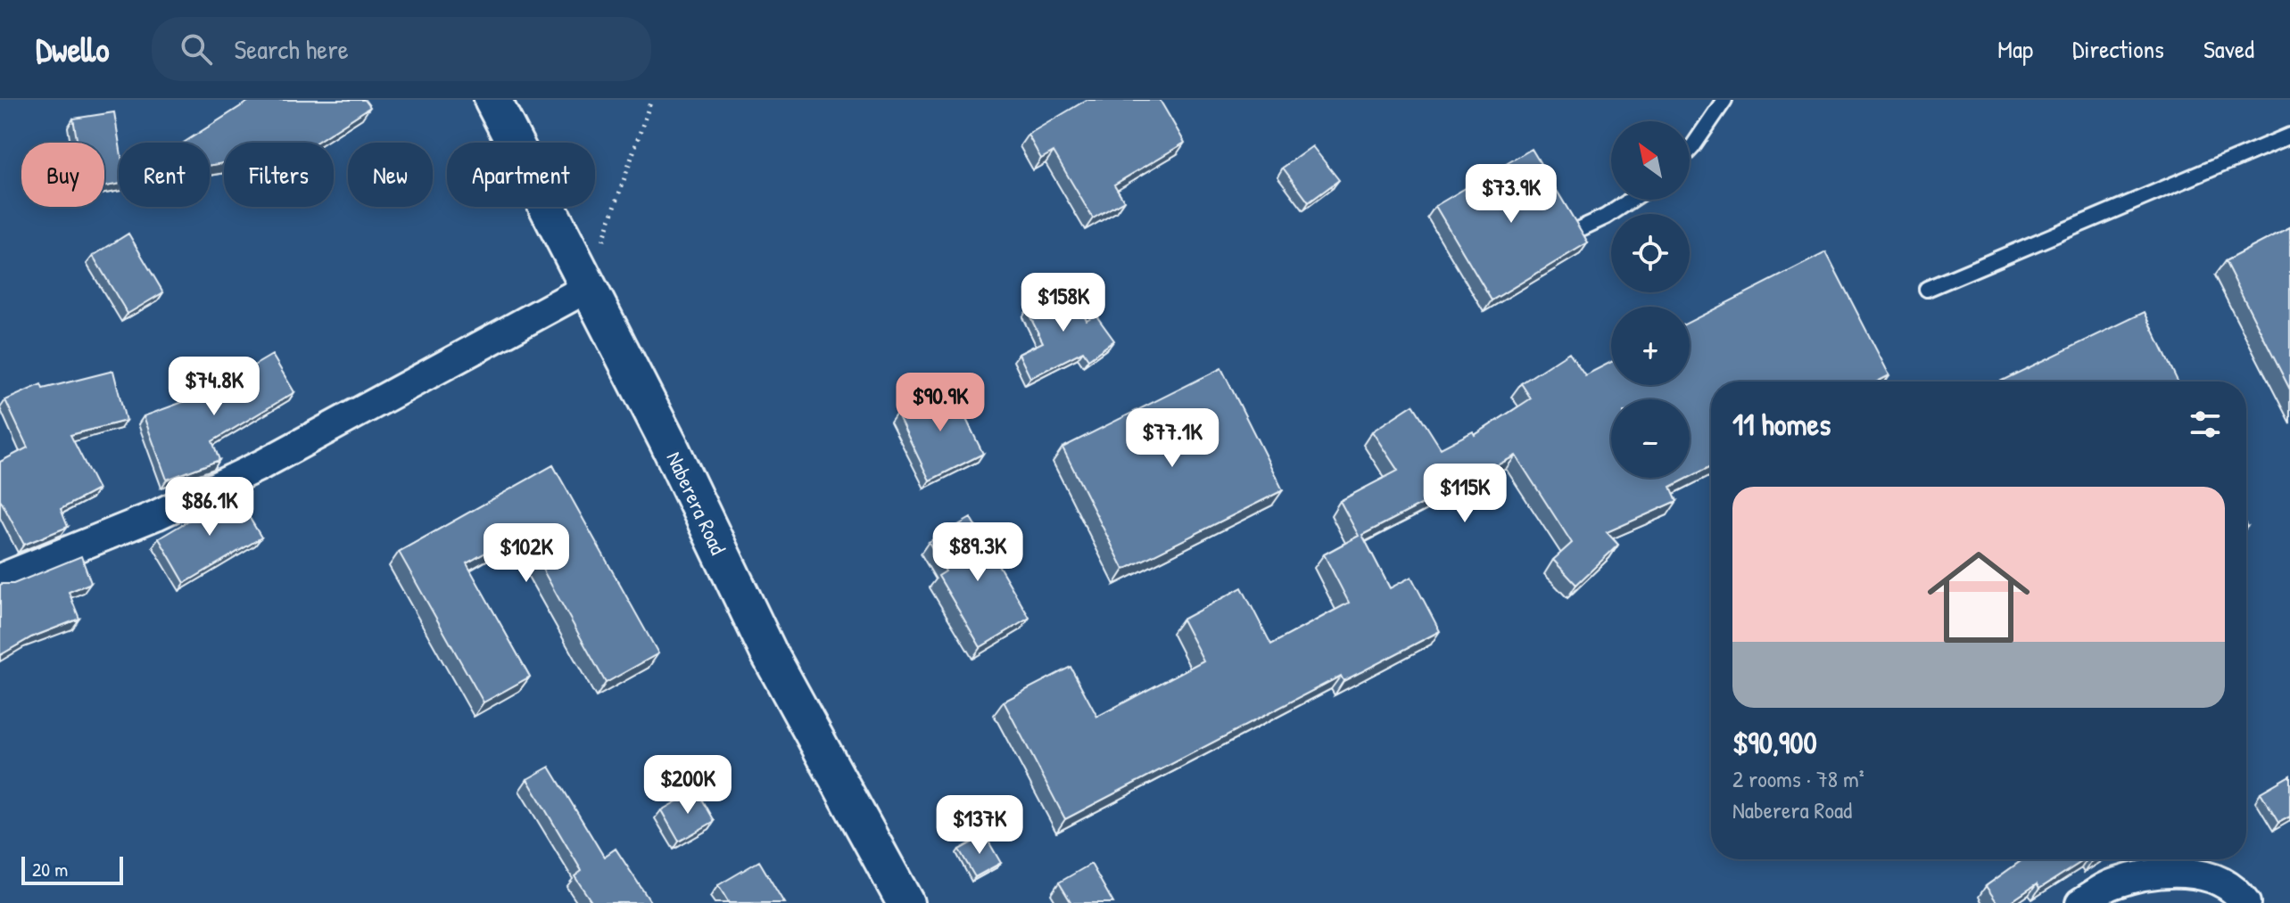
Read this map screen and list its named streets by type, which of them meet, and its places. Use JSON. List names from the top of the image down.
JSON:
{
  "streets": {
    "street": ["Naberera Road"]
  },
  "scale_bar": "20 m",
  "north": "top left",
  "page": {
    "header": "Dwello",
    "search": "Search here",
    "nav": ["Map", "Directions", "Saved"],
    "map_buttons": ["+", "−"],
    "chip": [
      "Buy",
      "Rent",
      "Filters",
      "New",
      "Apartment"
    ],
    "price": [
      "$73.9K",
      "$158K",
      "$74.8K",
      "$90.9K",
      "$77.1K",
      "$115K",
      "$86.1K",
      "$89.3K",
      "$102K",
      "$200K",
      "$137K"
    ],
    "heading": "11 homes",
    "list": [
      {
        "name": "$90,900",
        "note": "2 rooms · 78 m² · Naberera Road"
      }
    ],
    "scale": "20 m"
  }
}
